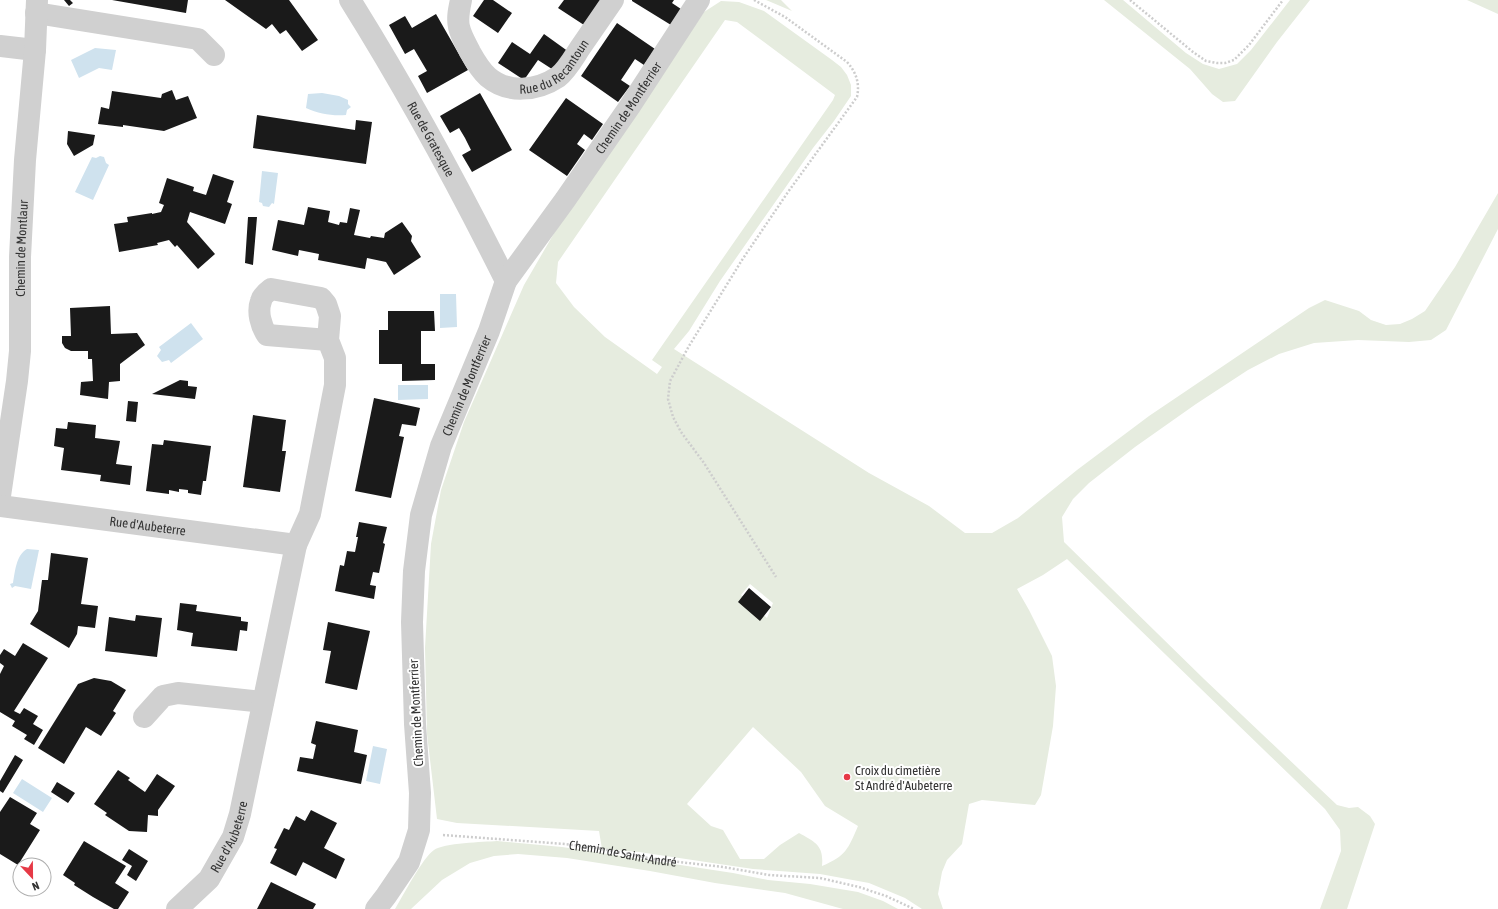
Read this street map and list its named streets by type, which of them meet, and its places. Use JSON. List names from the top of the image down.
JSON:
{
  "streets": {
    "street": [
      "Rue du Recantoun",
      "Chemin de Montferrier",
      "Rue de Gratesque",
      "Chemin de Montlaur",
      "Rue d'Aubeterre"
    ],
    "path": ["Chemin de Saint-André"]
  },
  "crossings": [
    ["Chemin de Montferrier", "Rue de Gratesque"],
    ["Chemin de Montferrier", "Chemin de Saint-André"]
  ],
  "places": ["Croix du cimetière St André d'Aubeterre"],
  "north": "bottom"
}
